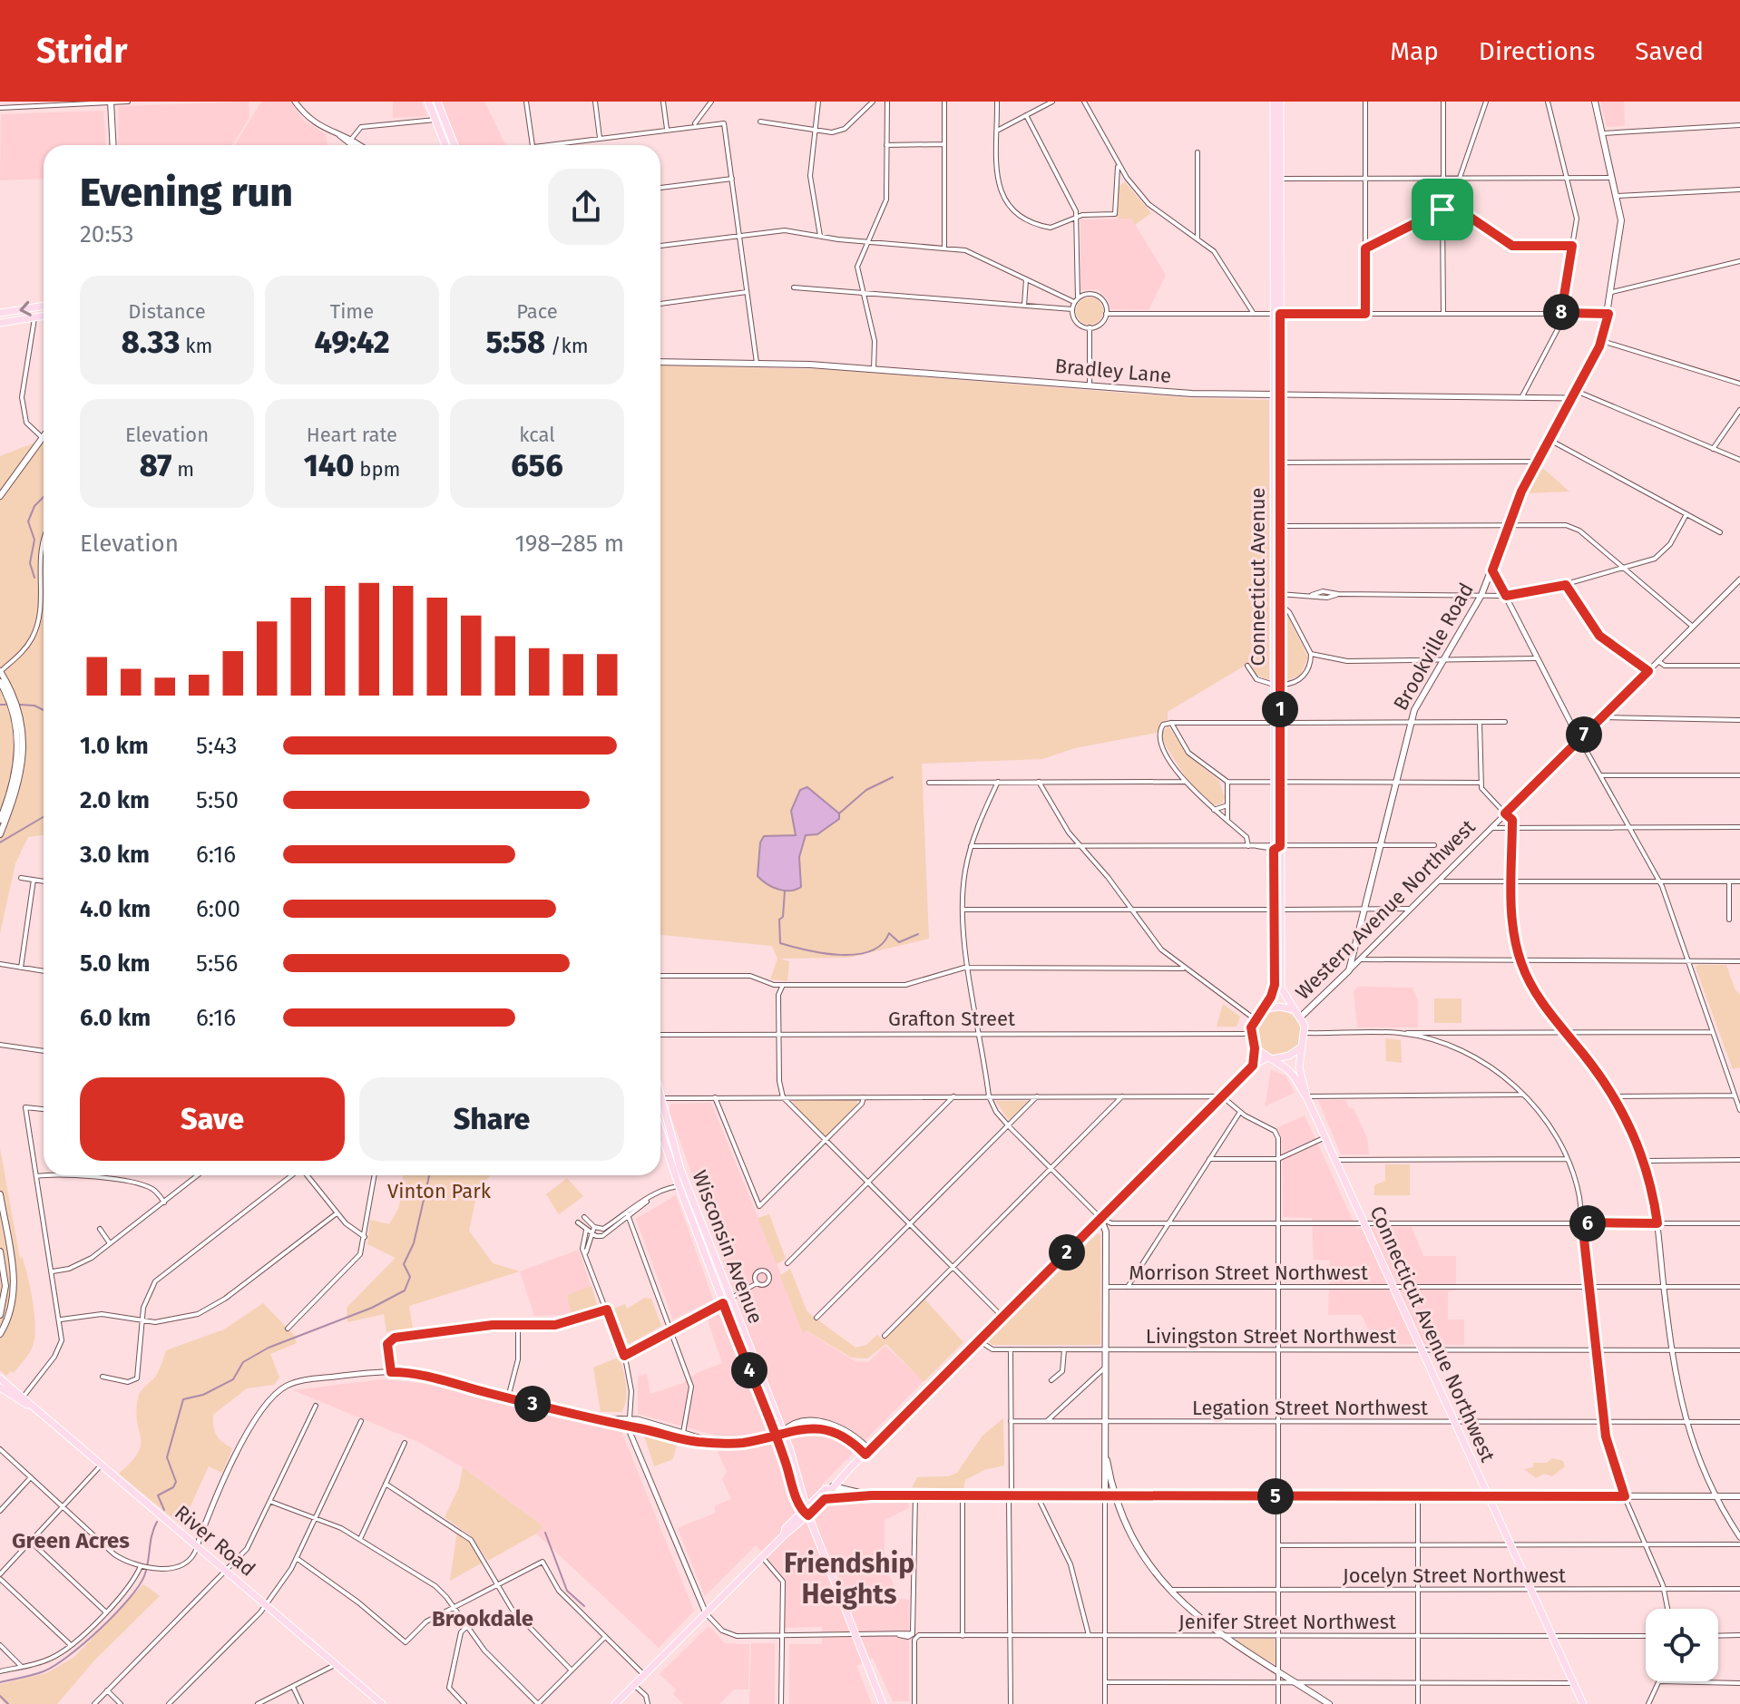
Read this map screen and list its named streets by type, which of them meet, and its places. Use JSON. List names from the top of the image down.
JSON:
{
  "streets": {
    "main road": [
      "Bradley Lane",
      "Connecticut Avenue",
      "Brookville Road",
      "Western Avenue Northwest",
      "Wisconsin Avenue",
      "Connecticut Avenue Northwest",
      "River Road"
    ],
    "street": [
      "Grafton Street",
      "Morrison Street Northwest",
      "Livingston Street Northwest",
      "Legation Street Northwest",
      "Jocelyn Street Northwest",
      "Jenifer Street Northwest"
    ]
  },
  "crossings": [
    ["Bradley Lane", "Connecticut Avenue"],
    ["Bradley Lane", "Brookville Road"],
    ["Connecticut Avenue", "Western Avenue Northwest"],
    ["Connecticut Avenue", "Grafton Street"],
    ["Connecticut Avenue", "Connecticut Avenue Northwest"],
    ["Brookville Road", "Western Avenue Northwest"],
    ["Western Avenue Northwest", "Grafton Street"],
    ["Western Avenue Northwest", "Connecticut Avenue Northwest"],
    ["Grafton Street", "Connecticut Avenue Northwest"],
    ["Morrison Street Northwest", "Connecticut Avenue Northwest"],
    ["Connecticut Avenue Northwest", "Livingston Street Northwest"],
    ["Connecticut Avenue Northwest", "Legation Street Northwest"],
    ["Connecticut Avenue Northwest", "Jocelyn Street Northwest"],
    ["Connecticut Avenue Northwest", "Jenifer Street Northwest"]
  ],
  "districts": ["Green Acres", "Friendship Heights", "Brookdale"],
  "parks": ["Vinton Park"],
  "page": {
    "header": "Stridr",
    "nav": ["Map", "Directions", "Saved"],
    "heading": ["Evening run", "20:53"],
    "stats": [
      ["Distance", "8.33 km"],
      ["Time", "49:42"],
      ["Pace", "5:58 /km"],
      ["Elevation", "87 m"],
      ["Heart rate", "140 bpm"],
      ["kcal", "656"]
    ],
    "pins": [
      "8",
      "1",
      "7",
      "6",
      "2",
      "4",
      "3",
      "5"
    ],
    "chart": ["Elevation", "198–285 m"],
    "list": [
      {
        "name": "1.0 km",
        "note": "5:43"
      },
      {
        "name": "2.0 km",
        "note": "5:50"
      },
      {
        "name": "3.0 km",
        "note": "6:16"
      },
      {
        "name": "4.0 km",
        "note": "6:00"
      },
      {
        "name": "5.0 km",
        "note": "5:56"
      },
      {
        "name": "6.0 km",
        "note": "6:16"
      }
    ],
    "buttons": ["Save", "Share"]
  }
}
